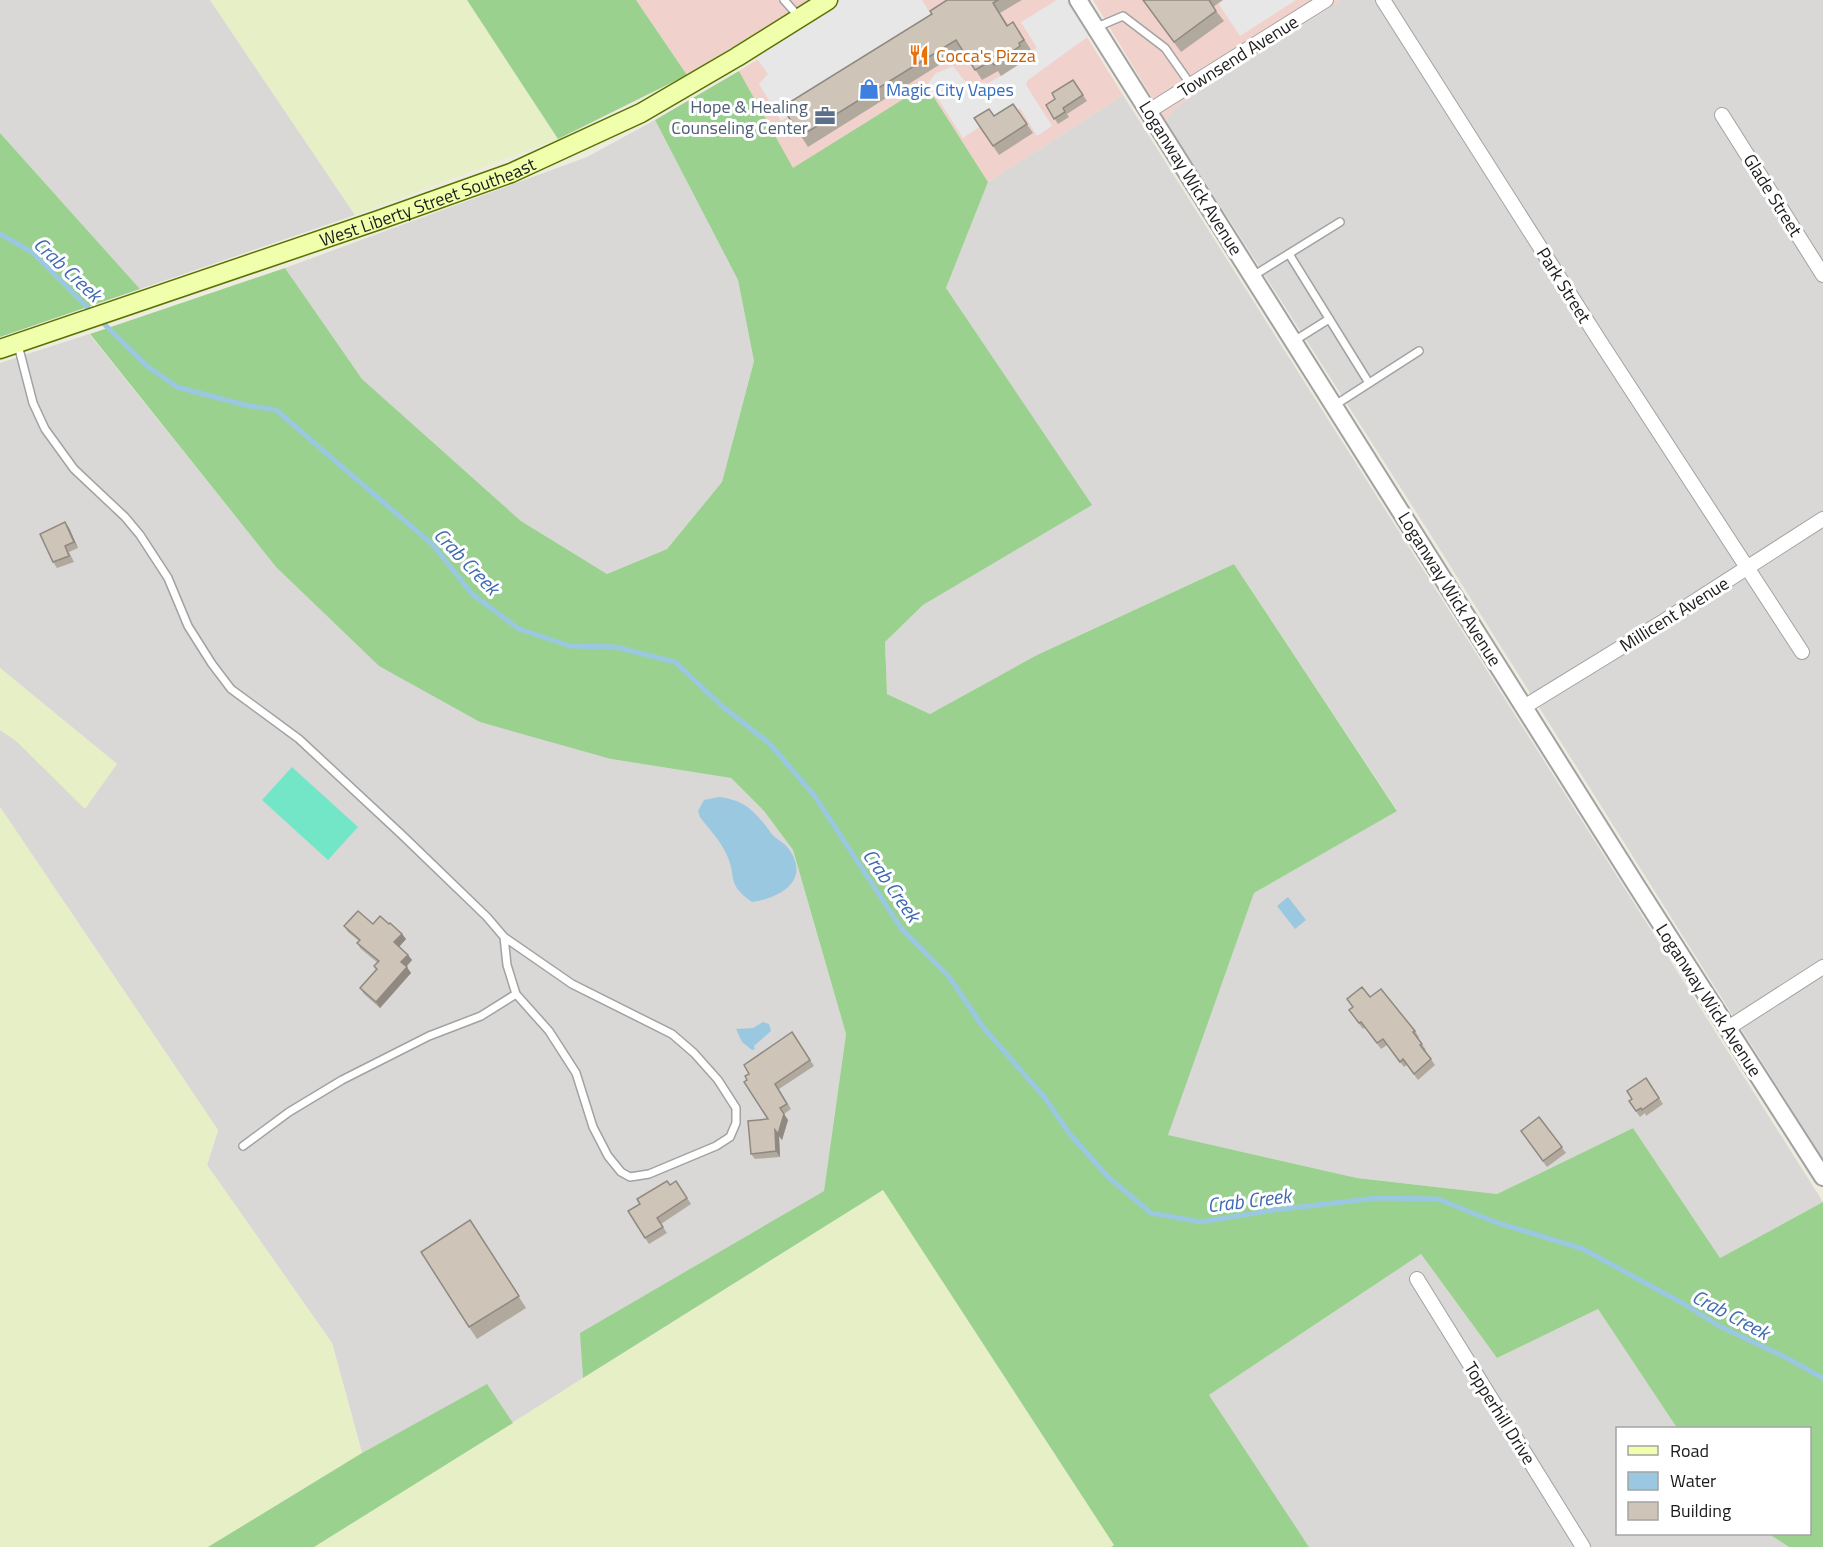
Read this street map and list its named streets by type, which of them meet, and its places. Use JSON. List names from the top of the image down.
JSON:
{
  "streets": {
    "main road": ["West Liberty Street Southeast"],
    "street": [
      "Townsend Avenue",
      "Loganway Wick Avenue",
      "Glade Street",
      "Park Street",
      "Millicent Avenue",
      "Topperhill Drive"
    ]
  },
  "crossings": [
    ["Townsend Avenue", "Loganway Wick Avenue"],
    ["Loganway Wick Avenue", "Millicent Avenue"],
    ["Park Street", "Millicent Avenue"]
  ],
  "water": ["Crab Creek"],
  "places": {
    "restaurant": ["Cocca's Pizza"],
    "shop": ["Magic City Vapes"],
    "office": ["Hope & Healing Counseling Center"]
  },
  "legend": ["Road", "Water", "Building"]
}
